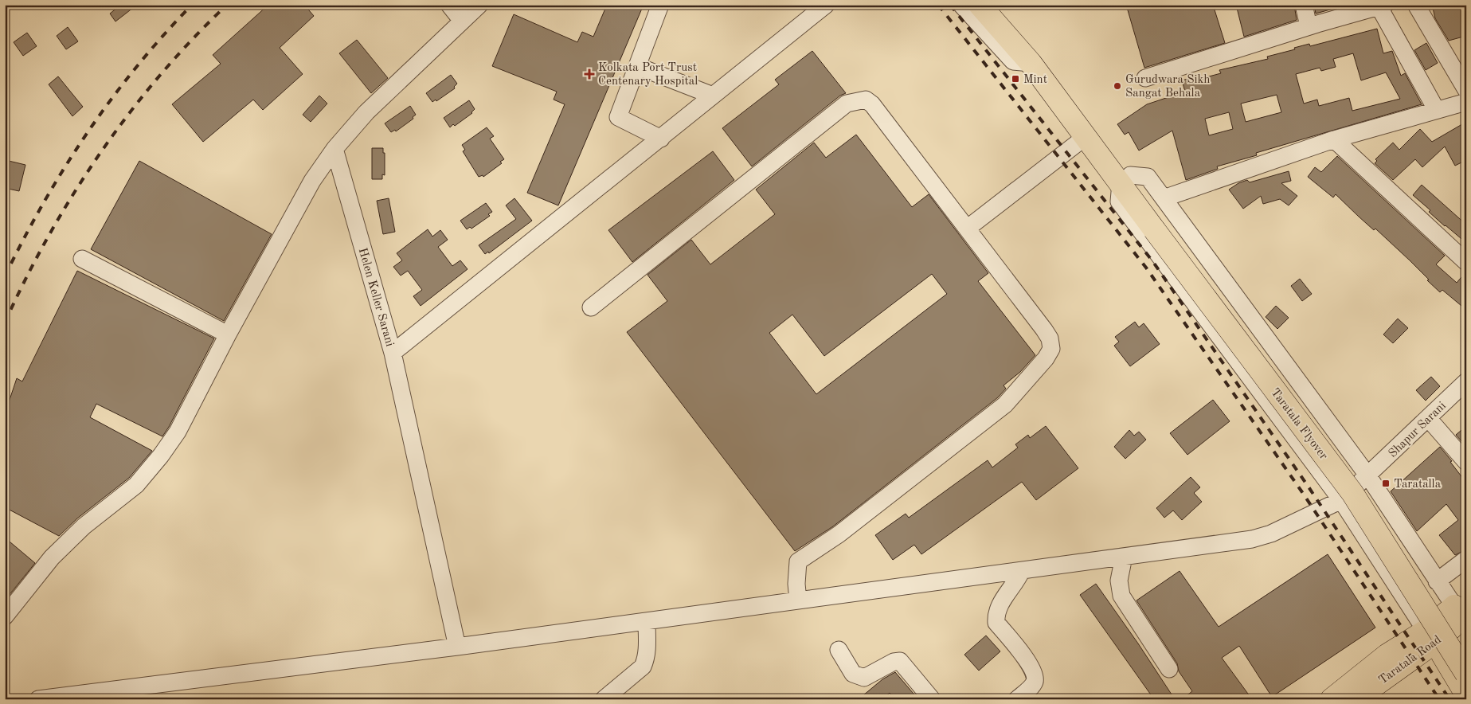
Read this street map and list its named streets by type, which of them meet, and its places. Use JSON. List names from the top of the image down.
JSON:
{
  "streets": {
    "main road": ["Taratala Flyover", "Taratala Road"],
    "street": ["Helen Keller Sarani", "Shapur Sarani"]
  },
  "crossings": [
    ["Helen Keller Sarani", "Shapur Sarani"]
  ],
  "places": {
    "health": ["Kolkata Port Trust Centenary Hospital"],
    "transit": ["Mint", "Taratalla"],
    "other": ["Gurudwara Sikh Sangat Behala"]
  }
}
